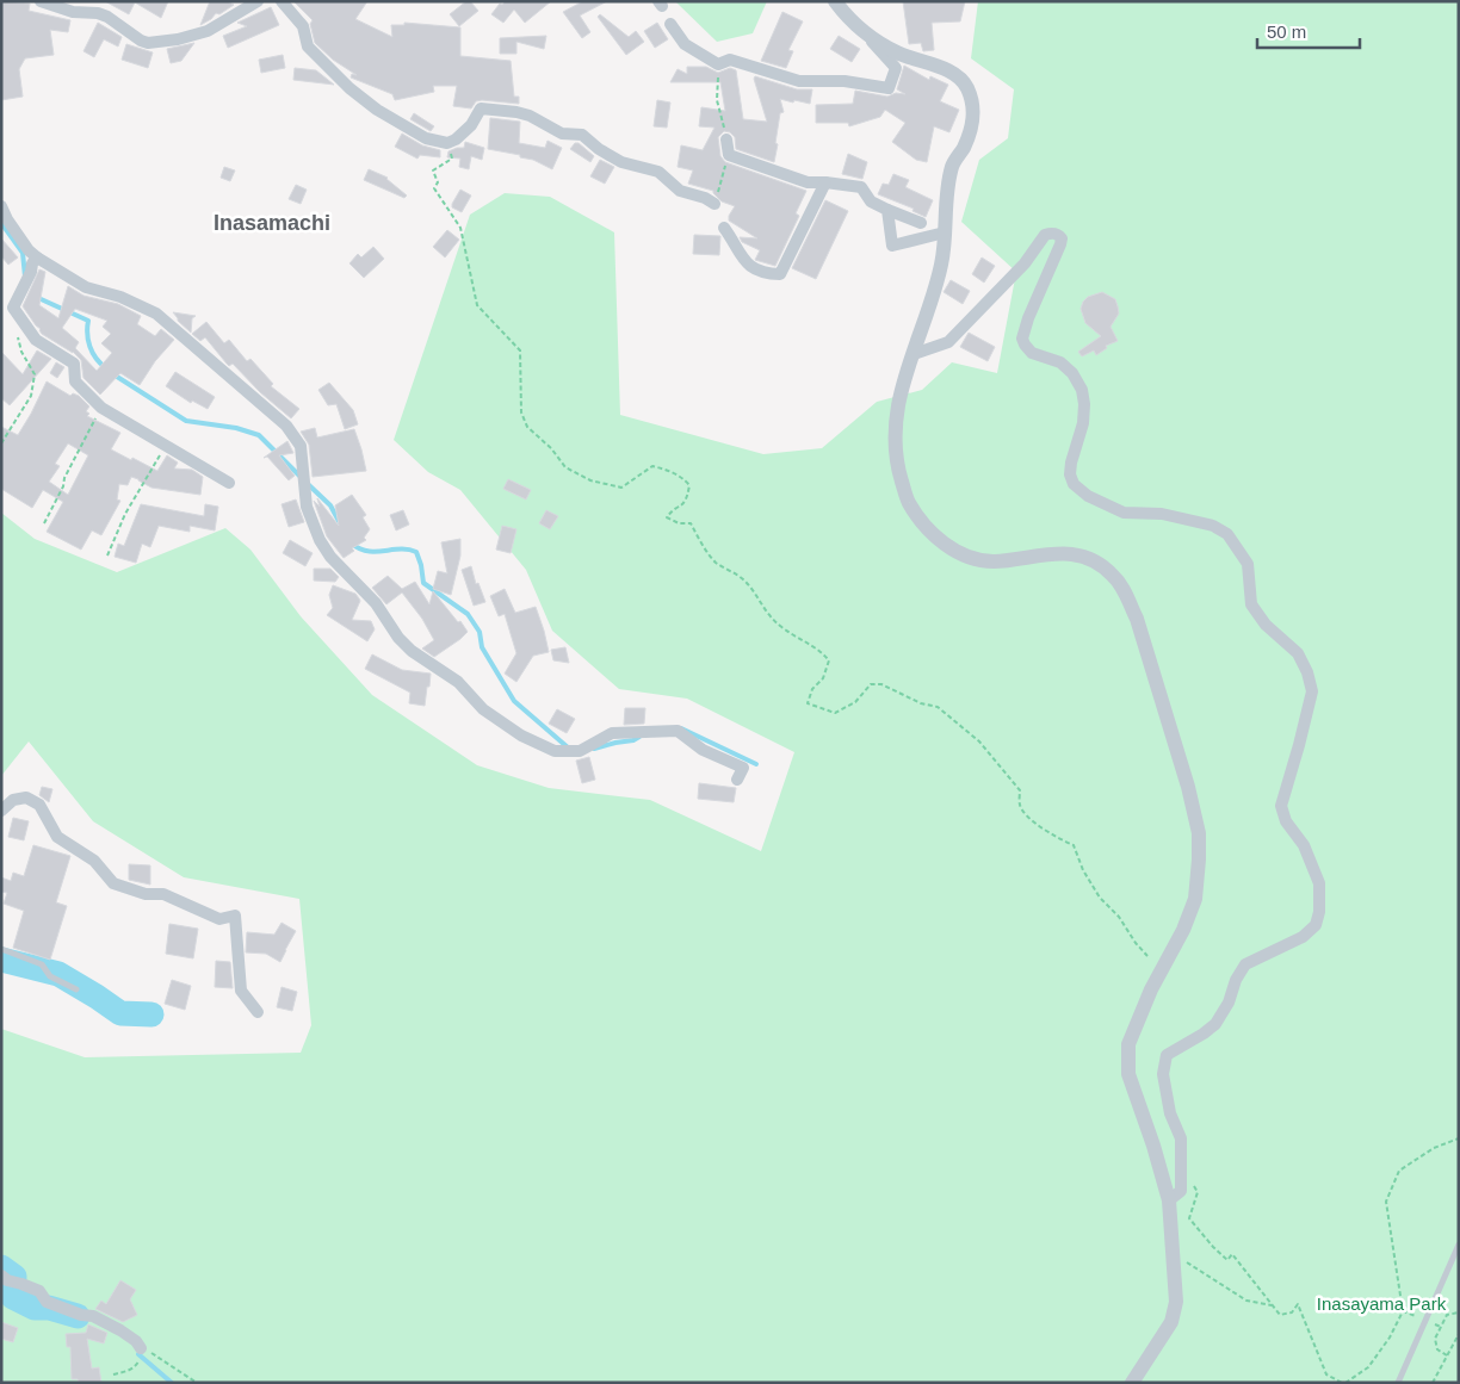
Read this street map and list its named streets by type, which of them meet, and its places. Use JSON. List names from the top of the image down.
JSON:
{
  "districts": ["Inasamachi"],
  "parks": ["Inasayama Park"],
  "scale_bar": "50 m"
}
